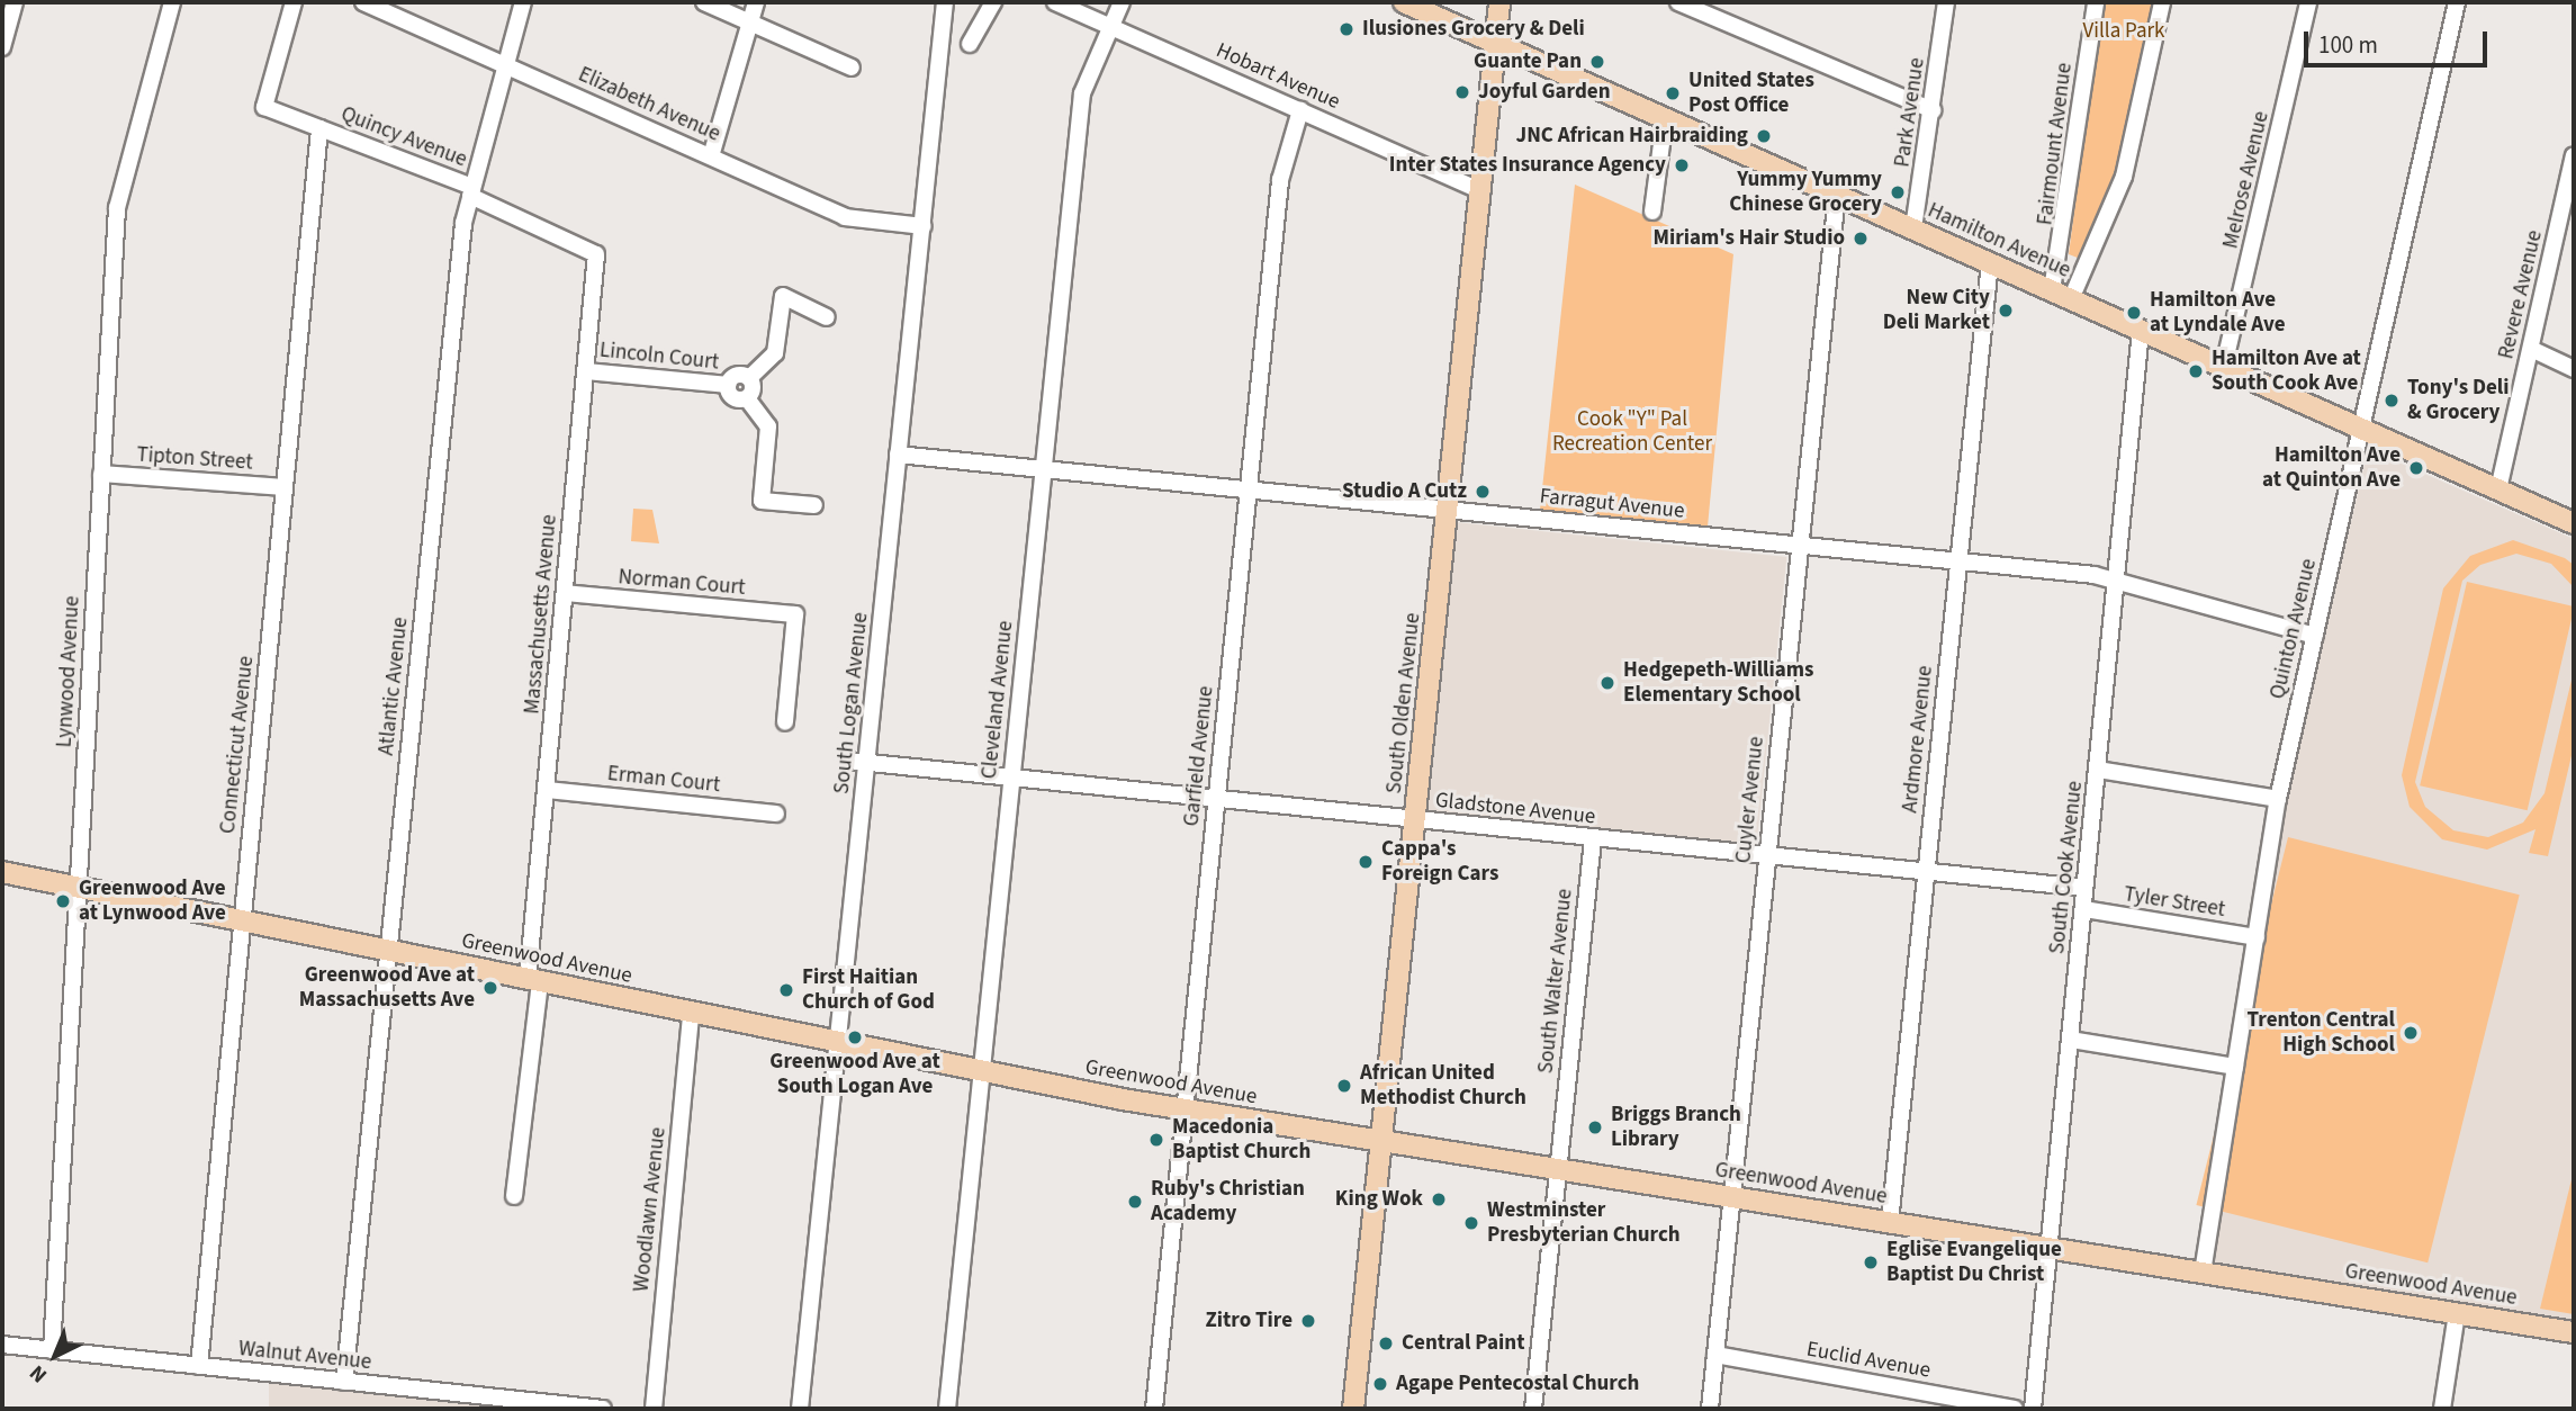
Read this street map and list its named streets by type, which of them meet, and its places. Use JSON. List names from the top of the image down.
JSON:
{
  "streets": {
    "main road": ["Hamilton Avenue", "South Olden Avenue", "Greenwood Avenue"],
    "street": [
      "Hobart Avenue",
      "Elizabeth Avenue",
      "Park Avenue",
      "Quincy Avenue",
      "Fairmount Avenue",
      "Melrose Avenue",
      "Revere Avenue",
      "Lincoln Court",
      "Tipton Street",
      "Farragut Avenue",
      "Norman Court",
      "Massachusetts Avenue",
      "Quinton Avenue",
      "Lynwood Avenue",
      "Atlantic Avenue",
      "Cleveland Avenue",
      "South Logan Avenue",
      "Ardmore Avenue",
      "Connecticut Avenue",
      "Garfield Avenue",
      "Erman Court",
      "Cuyler Avenue",
      "Gladstone Avenue",
      "South Cook Avenue",
      "Tyler Street",
      "South Walter Avenue",
      "Woodlawn Avenue",
      "Walnut Avenue",
      "Euclid Avenue"
    ]
  },
  "crossings": [
    ["Hobart Avenue", "Cleveland Avenue"],
    ["Hobart Avenue", "South Olden Avenue"],
    ["Hobart Avenue", "Garfield Avenue"],
    ["Elizabeth Avenue", "Atlantic Avenue"],
    ["Elizabeth Avenue", "South Logan Avenue"],
    ["Park Avenue", "Hamilton Avenue"],
    ["Quincy Avenue", "Massachusetts Avenue"],
    ["Quincy Avenue", "Atlantic Avenue"],
    ["Quincy Avenue", "Connecticut Avenue"],
    ["Fairmount Avenue", "Hamilton Avenue"],
    ["Melrose Avenue", "Hamilton Avenue"],
    ["Hamilton Avenue", "Revere Avenue"],
    ["Hamilton Avenue", "Quinton Avenue"],
    ["Hamilton Avenue", "South Olden Avenue"],
    ["Hamilton Avenue", "Ardmore Avenue"],
    ["Hamilton Avenue", "Cuyler Avenue"],
    ["Hamilton Avenue", "South Cook Avenue"],
    ["Lincoln Court", "Massachusetts Avenue"],
    ["Tipton Street", "Lynwood Avenue"],
    ["Tipton Street", "Connecticut Avenue"],
    ["Farragut Avenue", "Quinton Avenue"],
    ["Farragut Avenue", "Cleveland Avenue"],
    ["Farragut Avenue", "South Logan Avenue"],
    ["Farragut Avenue", "South Olden Avenue"],
    ["Farragut Avenue", "Ardmore Avenue"],
    ["Farragut Avenue", "Garfield Avenue"],
    ["Farragut Avenue", "Cuyler Avenue"],
    ["Farragut Avenue", "South Cook Avenue"],
    ["Norman Court", "Massachusetts Avenue"],
    ["Massachusetts Avenue", "Erman Court"],
    ["Massachusetts Avenue", "Greenwood Avenue"],
    ["Quinton Avenue", "Tyler Street"],
    ["Quinton Avenue", "Greenwood Avenue"],
    ["Lynwood Avenue", "Greenwood Avenue"],
    ["Lynwood Avenue", "Walnut Avenue"],
    ["Atlantic Avenue", "Greenwood Avenue"],
    ["Atlantic Avenue", "Walnut Avenue"],
    ["Cleveland Avenue", "Gladstone Avenue"],
    ["Cleveland Avenue", "Greenwood Avenue"],
    ["South Logan Avenue", "Gladstone Avenue"],
    ["South Logan Avenue", "Greenwood Avenue"],
    ["South Olden Avenue", "Gladstone Avenue"],
    ["South Olden Avenue", "Greenwood Avenue"],
    ["Ardmore Avenue", "Gladstone Avenue"],
    ["Ardmore Avenue", "Greenwood Avenue"],
    ["Connecticut Avenue", "Greenwood Avenue"],
    ["Connecticut Avenue", "Walnut Avenue"],
    ["Garfield Avenue", "Gladstone Avenue"],
    ["Garfield Avenue", "Greenwood Avenue"],
    ["Cuyler Avenue", "Gladstone Avenue"],
    ["Cuyler Avenue", "Greenwood Avenue"],
    ["Cuyler Avenue", "Euclid Avenue"],
    ["Gladstone Avenue", "South Cook Avenue"],
    ["Gladstone Avenue", "South Walter Avenue"],
    ["South Cook Avenue", "Tyler Street"],
    ["South Cook Avenue", "Greenwood Avenue"],
    ["Greenwood Avenue", "South Walter Avenue"],
    ["Greenwood Avenue", "Woodlawn Avenue"]
  ],
  "parks": ["Villa Park", "Cook \"Y\" Pal Recreation Center"],
  "places": [
    "Ilusiones Grocery & Deli",
    "Guante Pan",
    "Joyful Garden",
    "United States Post Office",
    "JNC African Hairbraiding",
    "Inter States Insurance Agency",
    "Yummy Yummy Chinese Grocery",
    "Miriam's Hair Studio",
    "New City Deli Market",
    "Hamilton Ave at Lyndale Ave",
    "Hamilton Ave at South Cook Ave",
    "Tony's Deli & Grocery",
    "Hamilton Ave at Quinton Ave",
    "Studio A Cutz",
    "Hedgepeth-Williams Elementary School",
    "Cappa's Foreign Cars",
    "Greenwood Ave at Lynwood Ave",
    "Greenwood Ave at Massachusetts Ave",
    "First Haitian Church of God",
    "Trenton Central High School",
    "Greenwood Ave at South Logan Ave",
    "African United Methodist Church",
    "Briggs Branch Library",
    "Macedonia Baptist Church",
    "King Wok",
    "Ruby's Christian Academy",
    "Westminster Presbyterian Church",
    "Eglise Evangelique Baptist Du Christ",
    "Zitro Tire",
    "Central Paint",
    "Agape Pentecostal Church"
  ],
  "scale_bar": "100 m",
  "north": "bottom left"
}
